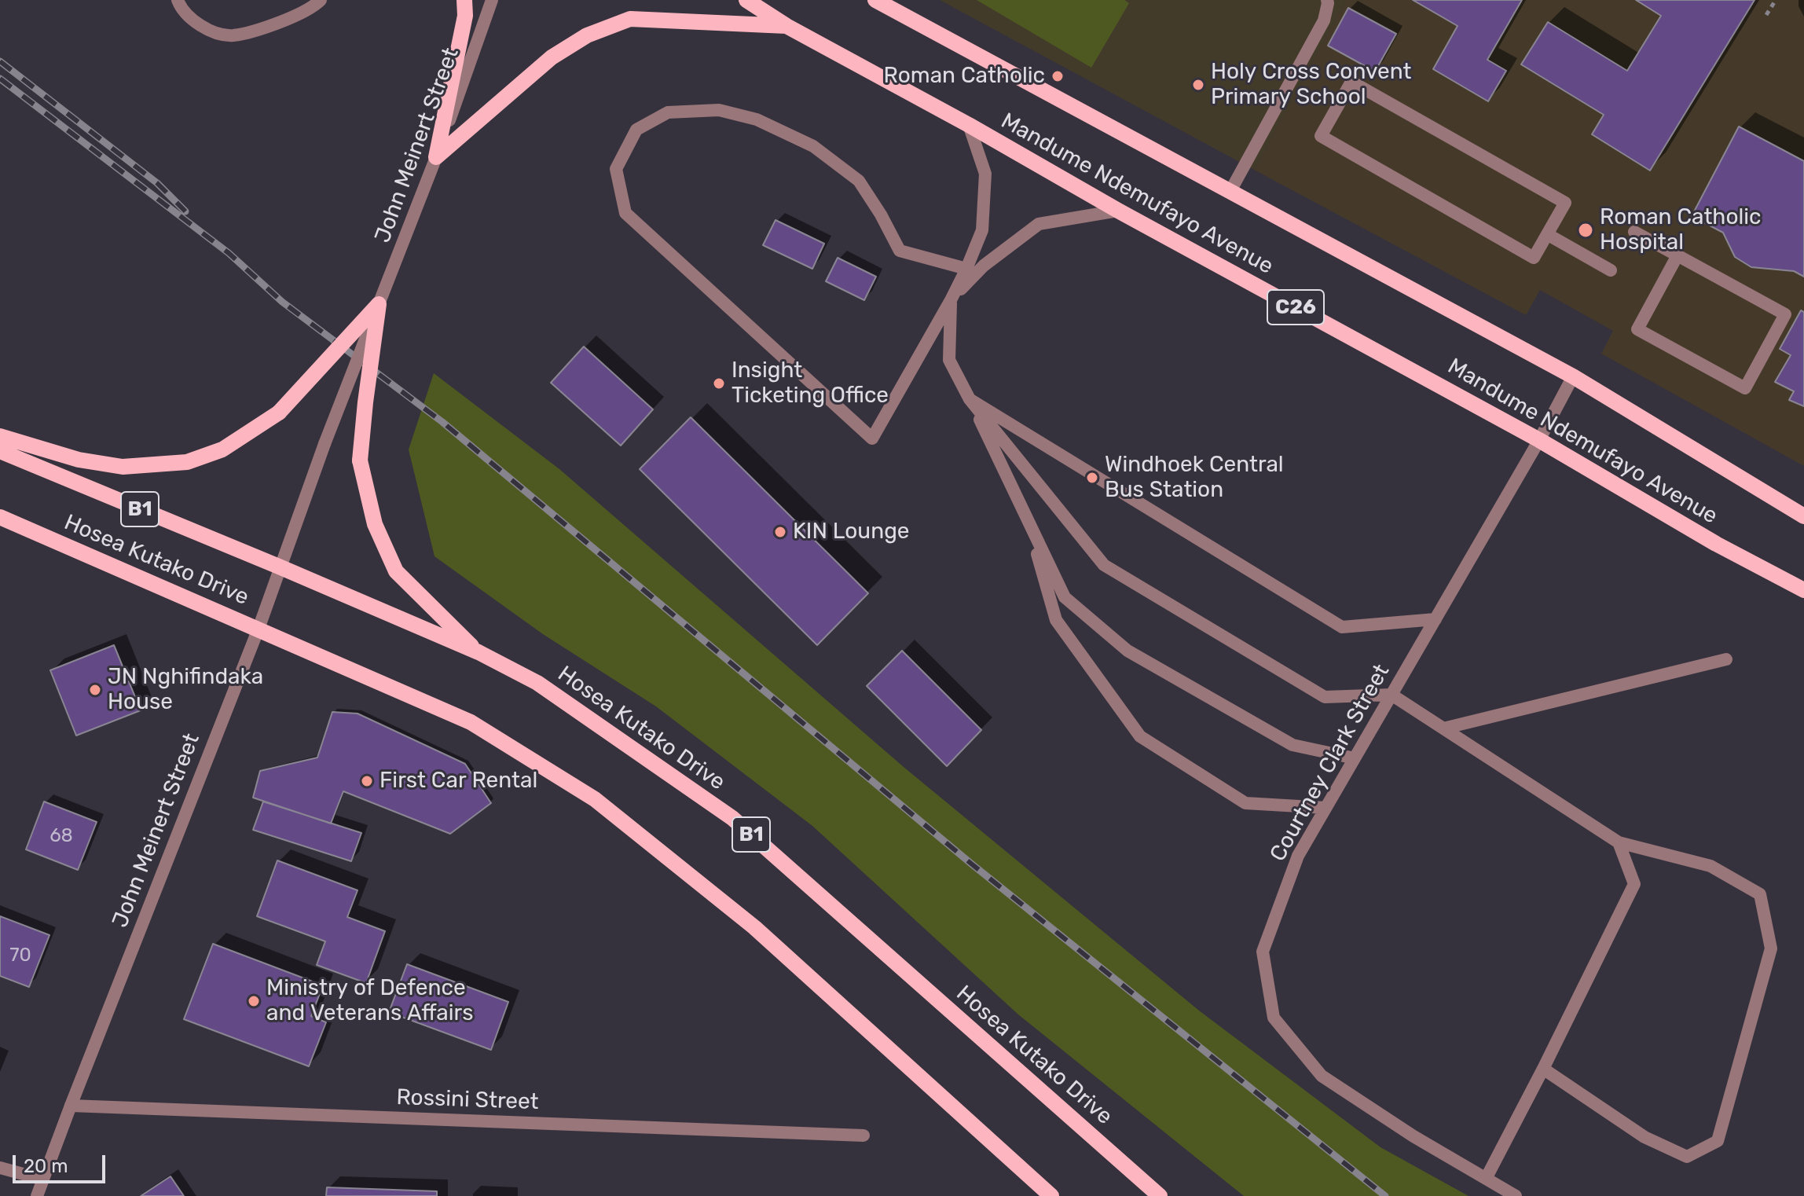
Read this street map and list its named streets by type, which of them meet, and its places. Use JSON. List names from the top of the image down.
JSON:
{
  "streets": {
    "main road": [
      "Mandume Ndemufayo Avenue",
      "C26",
      "B1",
      "Hosea Kutako Drive"
    ],
    "street": ["John Meinert Street", "Courtney Clark Street", "Rossini Street"]
  },
  "crossings": [
    ["John Meinert Street", "Hosea Kutako Drive"],
    ["John Meinert Street", "Rossini Street"],
    ["Mandume Ndemufayo Avenue", "Courtney Clark Street"]
  ],
  "places": [
    "Roman Catholic",
    "Holy Cross Convent Primary School",
    "Roman Catholic Hospital",
    "Insight Ticketing Office",
    "Windhoek Central Bus Station",
    "KIN Lounge",
    "JN Nghifindaka House",
    "First Car Rental",
    "Ministry of Defence and Veterans Affairs"
  ],
  "house_numbers": ["68", "70"],
  "scale_bar": "20 m"
}
